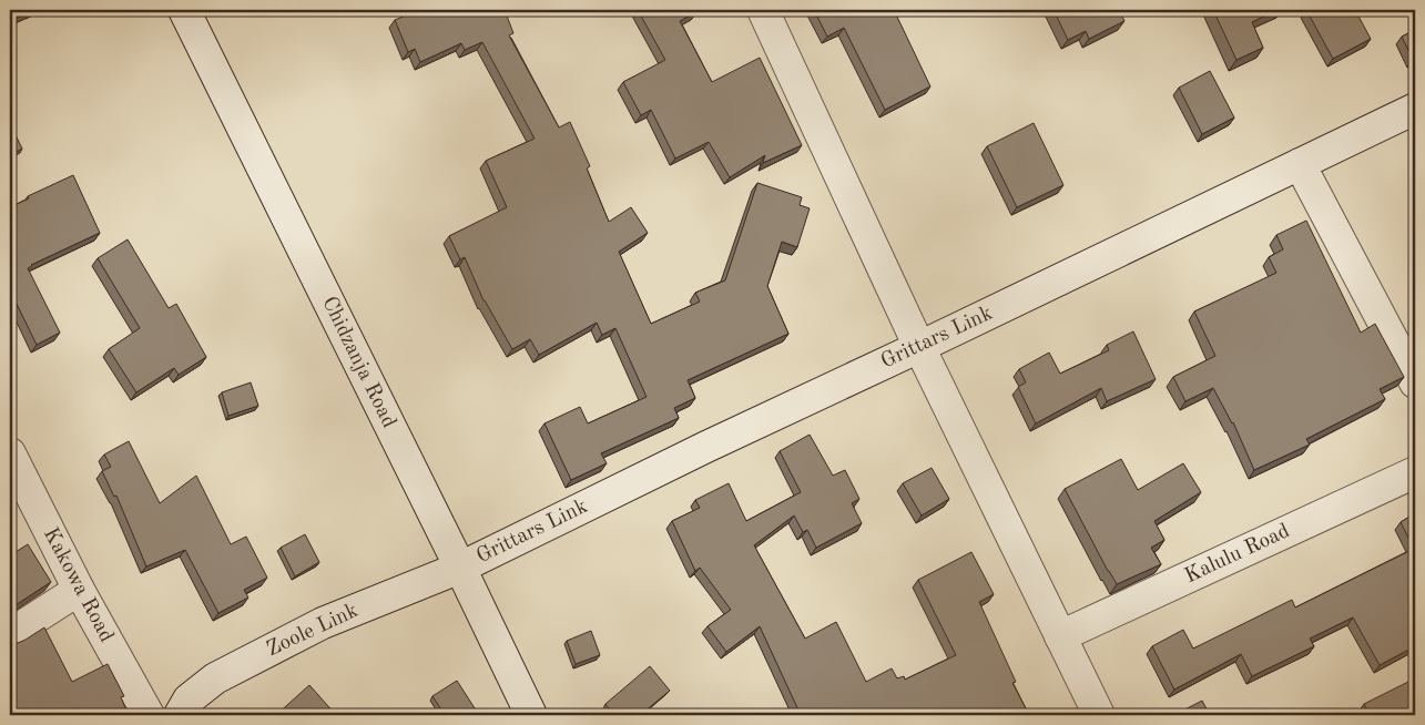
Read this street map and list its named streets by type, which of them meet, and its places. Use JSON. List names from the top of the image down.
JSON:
{
  "streets": {
    "street": [
      "Grittars Link",
      "Chidzanja Road",
      "Kalulu Road",
      "Kakowa Road",
      "Zoole Link"
    ]
  },
  "crossings": [
    ["Grittars Link", "Chidzanja Road"],
    ["Grittars Link", "Zoole Link"],
    ["Chidzanja Road", "Zoole Link"]
  ]
}
